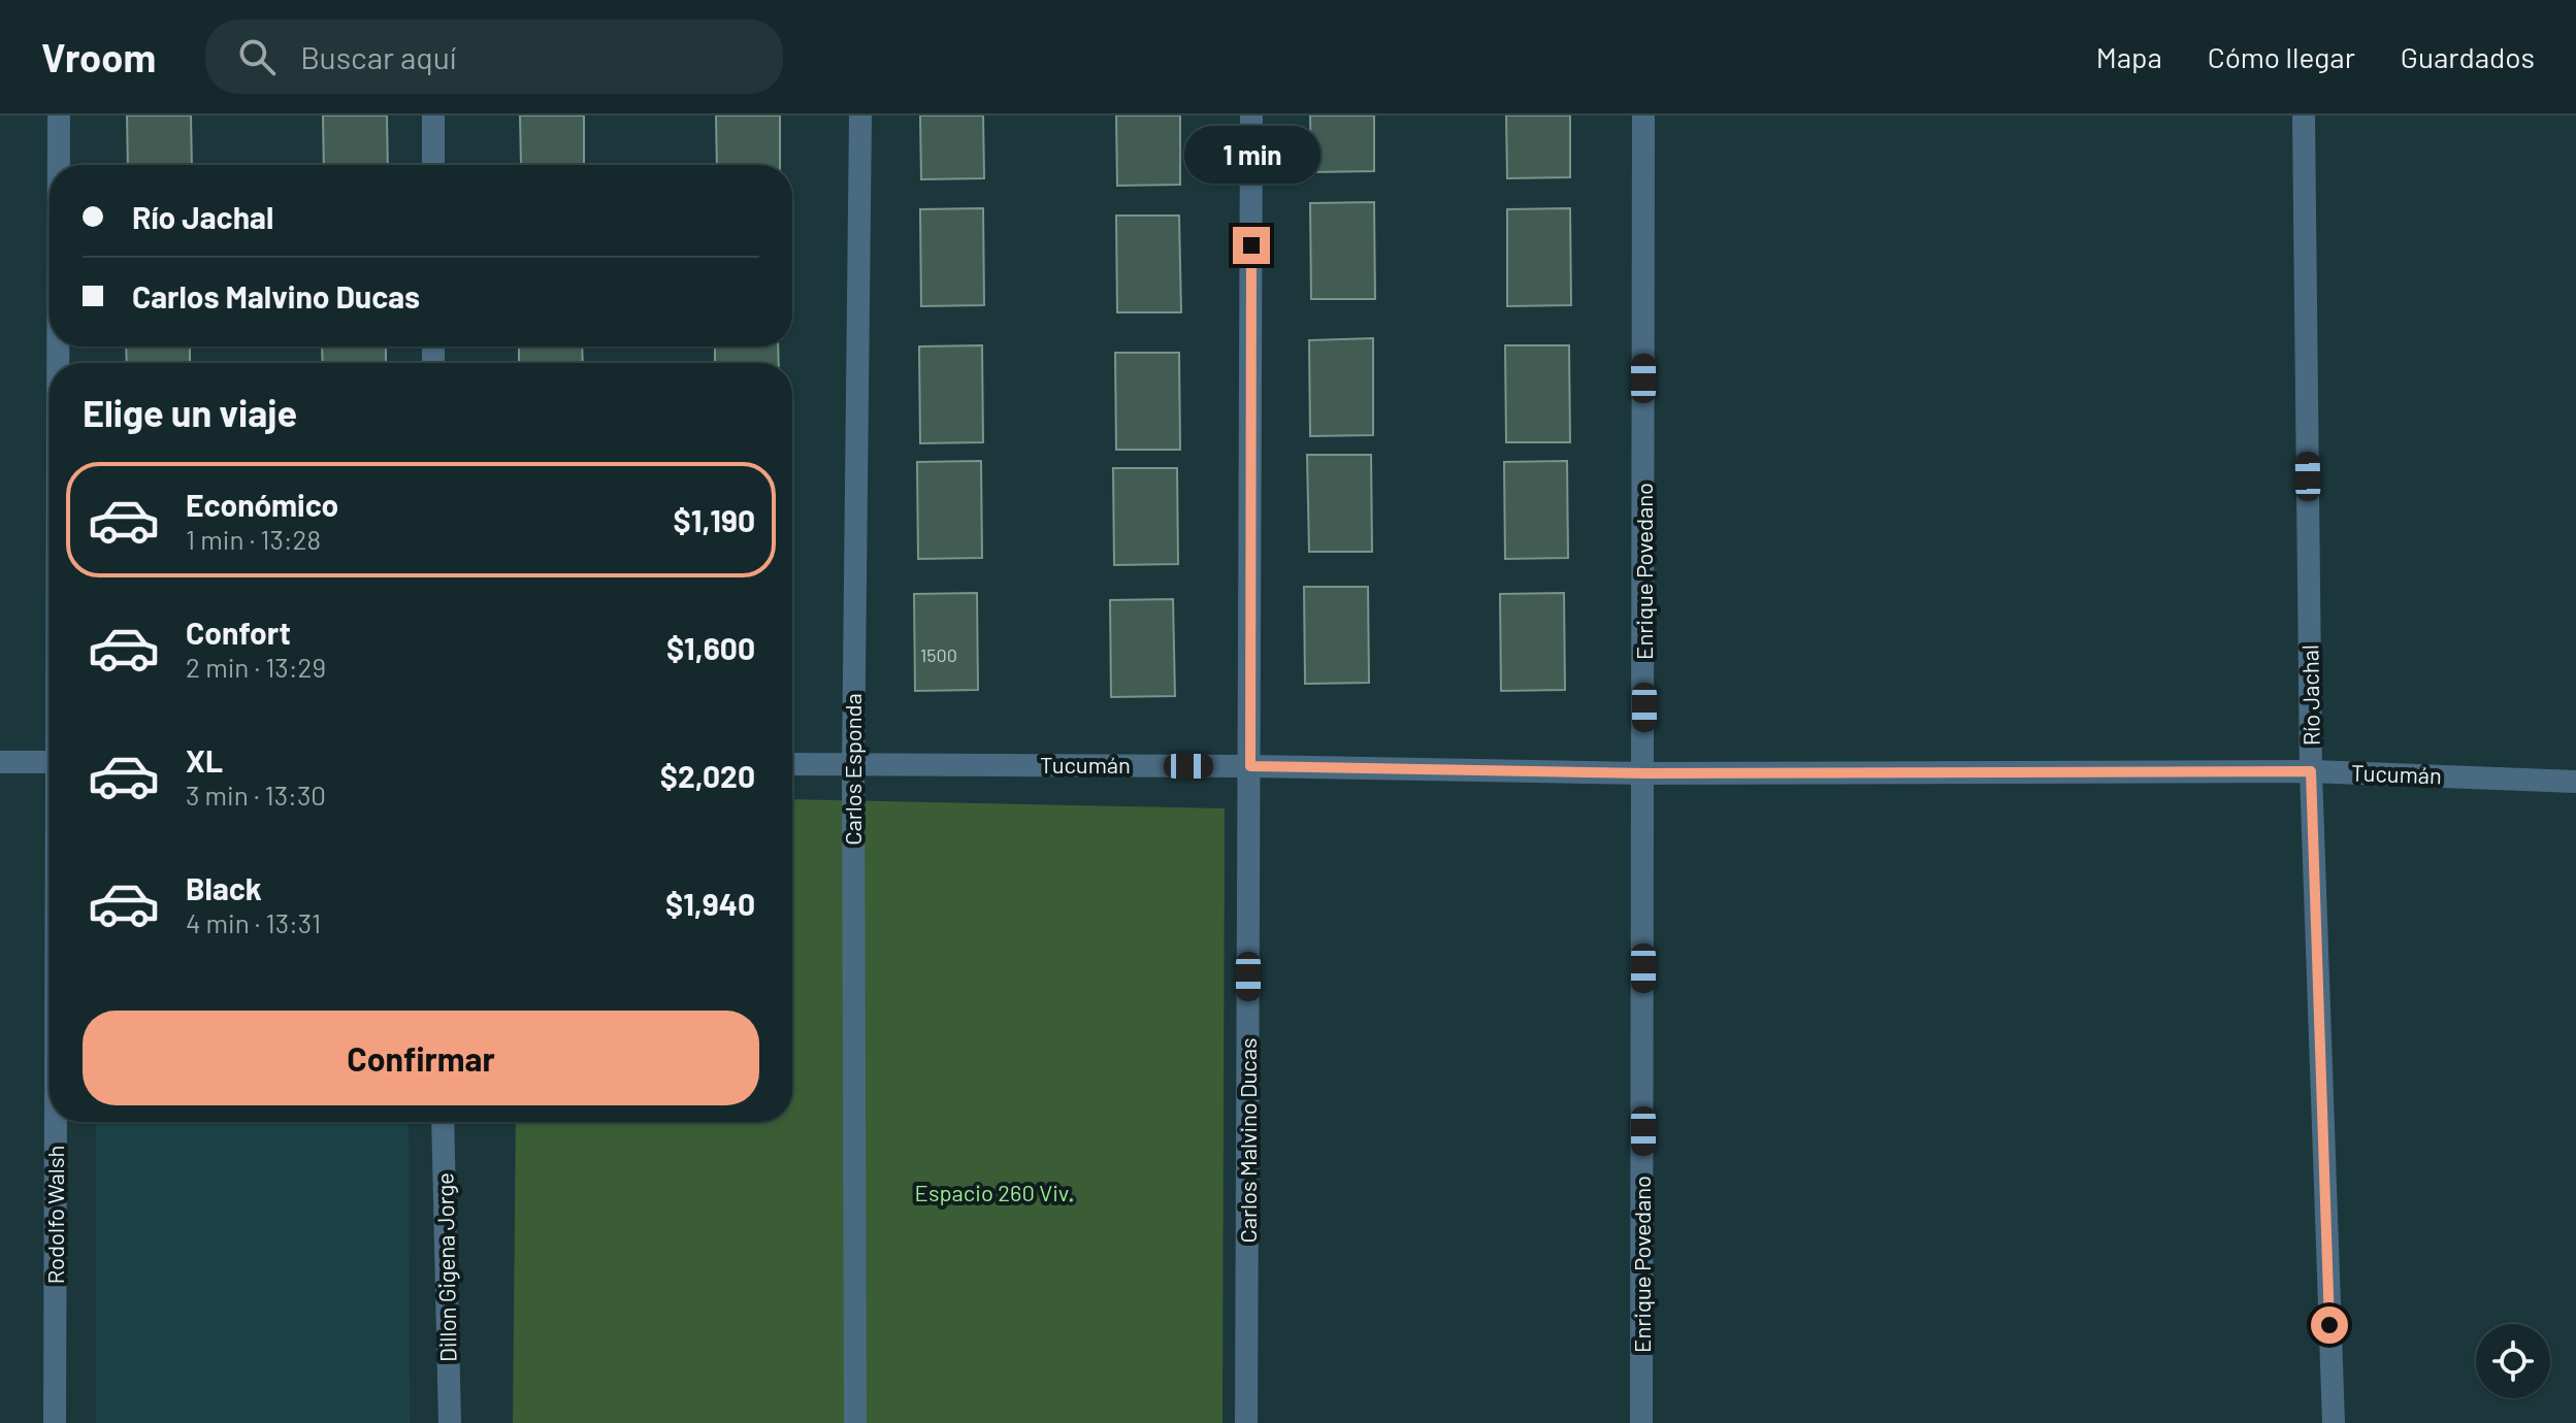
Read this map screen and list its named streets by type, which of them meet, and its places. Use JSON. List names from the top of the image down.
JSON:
{
  "streets": {
    "street": [
      "Enrique Povedano",
      "Río Jachal",
      "Tucumán",
      "Carlos Esponda",
      "Carlos Malvino Ducas",
      "Rodolfo Walsh",
      "Dillon Gigena Jorge"
    ]
  },
  "crossings": [
    ["Enrique Povedano", "Tucumán"],
    ["Río Jachal", "Tucumán"],
    ["Tucumán", "Carlos Esponda"],
    ["Tucumán", "Carlos Malvino Ducas"]
  ],
  "parks": ["Espacio 260 Viv."],
  "house_numbers": ["1500"],
  "page": {
    "header": "Vroom",
    "search": "Buscar aquí",
    "nav": ["Mapa", "Cómo llegar", "Guardados"],
    "bubble": "1 min",
    "banner": ["Río Jachal", "Carlos Malvino Ducas"],
    "heading": "Elige un viaje",
    "list": [
      {
        "name": "Económico",
        "note": "1 min · 13:28",
        "value": "$1,190"
      },
      {
        "name": "Confort",
        "note": "2 min · 13:29",
        "value": "$1,600"
      },
      {
        "name": "XL",
        "note": "3 min · 13:30",
        "value": "$2,020"
      },
      {
        "name": "Black",
        "note": "4 min · 13:31",
        "value": "$1,940"
      }
    ],
    "buttons": "Confirmar"
  }
}
